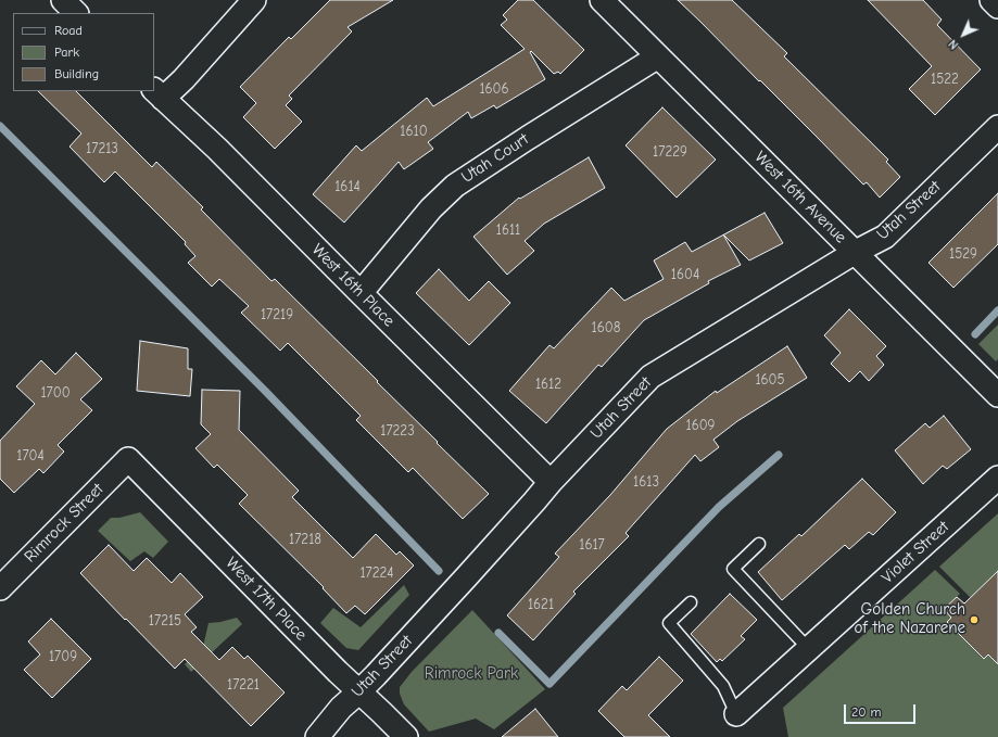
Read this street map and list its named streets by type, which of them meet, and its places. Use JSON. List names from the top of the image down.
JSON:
{
  "streets": {
    "street": [
      "Utah Court",
      "West 16th Avenue",
      "Utah Street",
      "West 16th Place",
      "Rimrock Street",
      "Violet Street",
      "West 17th Place"
    ]
  },
  "crossings": [
    ["Utah Court", "West 16th Avenue"],
    ["Utah Court", "West 16th Place"],
    ["West 16th Avenue", "Utah Street"],
    ["Utah Street", "West 16th Place"],
    ["Utah Street", "West 17th Place"],
    ["Rimrock Street", "West 17th Place"]
  ],
  "parks": ["Rimrock Park"],
  "places": ["Golden Church of the Nazarene"],
  "house_numbers": [
    "1522",
    "1606",
    "1610",
    "17213",
    "17229",
    "1614",
    "1611",
    "1529",
    "1604",
    "17219",
    "1608",
    "1605",
    "1612",
    "1700",
    "1609",
    "17223",
    "1704",
    "1613",
    "17218",
    "1617",
    "17224",
    "1621",
    "17215",
    "1709",
    "17221"
  ],
  "legend": ["Road", "Park", "Building"],
  "scale_bar": "20 m",
  "north": "bottom left"
}
